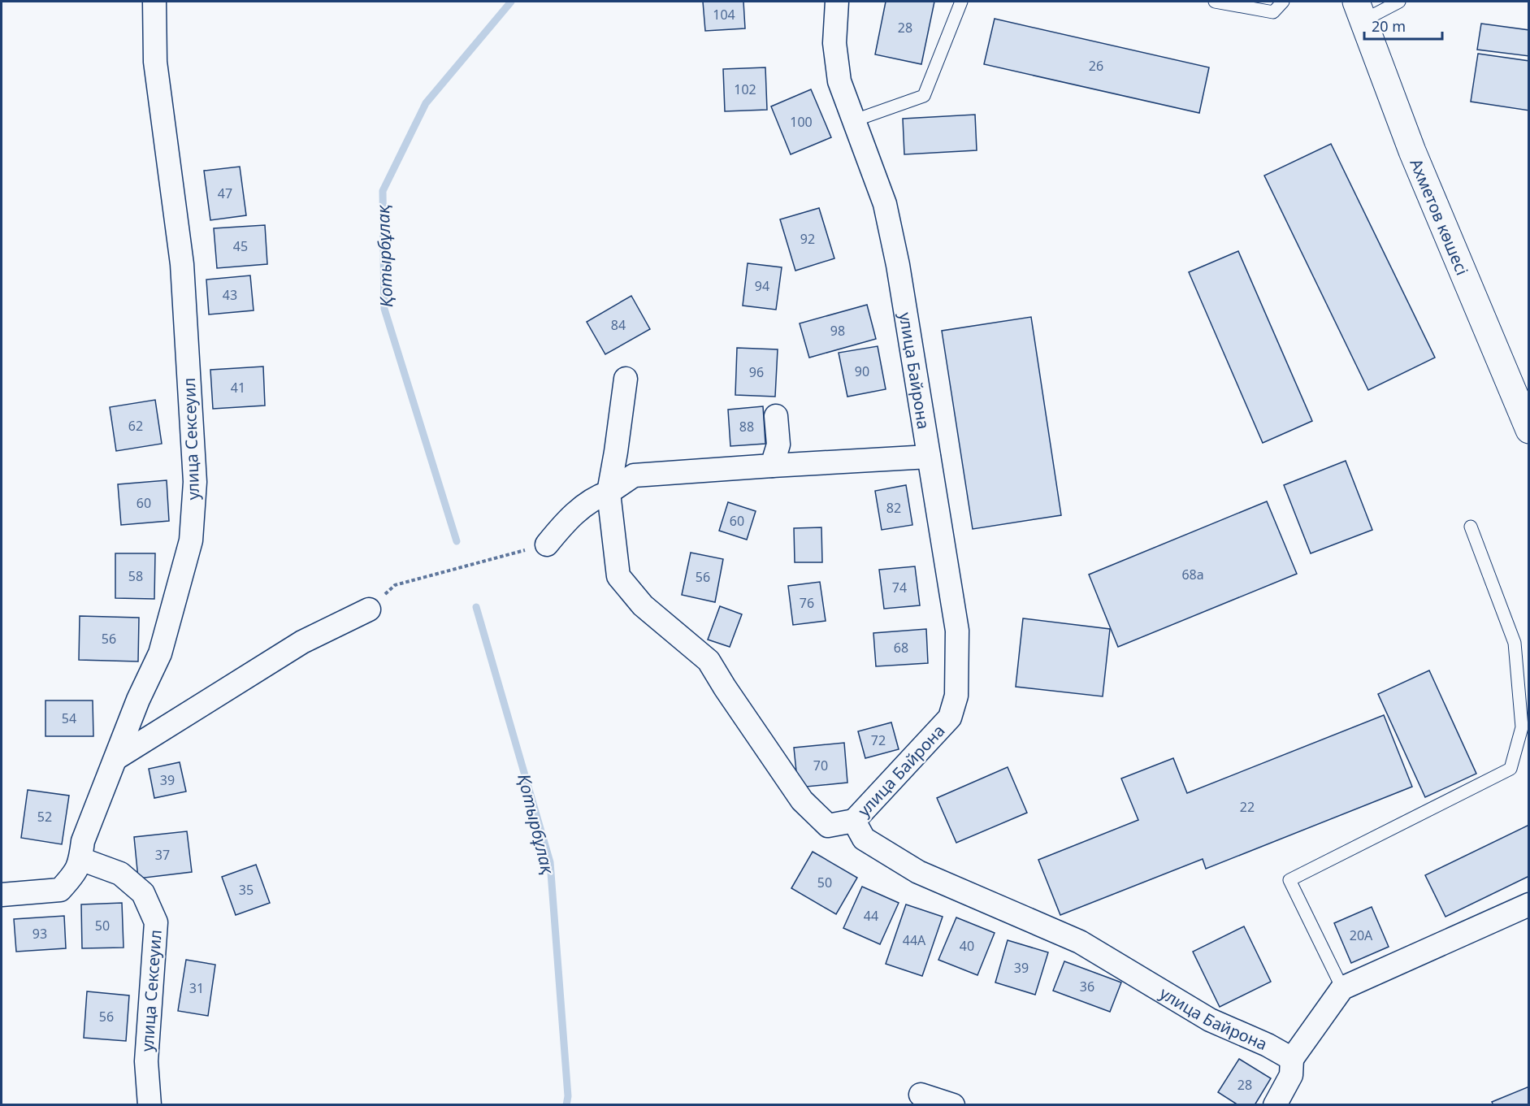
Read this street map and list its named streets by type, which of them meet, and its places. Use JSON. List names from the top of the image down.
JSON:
{
  "streets": {
    "street": ["Ахметов көшесі", "улица Байрона", "улица Сексеуил"]
  },
  "water": ["Қотырбұлақ"],
  "house_numbers": [
    "104",
    "28",
    "26",
    "102",
    "100",
    "47",
    "92",
    "45",
    "94",
    "43",
    "84",
    "98",
    "90",
    "96",
    "41",
    "62",
    "88",
    "60",
    "82",
    "60",
    "68а",
    "58",
    "56",
    "74",
    "76",
    "56",
    "68",
    "54",
    "72",
    "70",
    "39",
    "22",
    "52",
    "37",
    "50",
    "35",
    "44",
    "50",
    "93",
    "20А",
    "44А",
    "40",
    "39",
    "36",
    "31",
    "56",
    "28"
  ],
  "scale_bar": "20 m"
}
